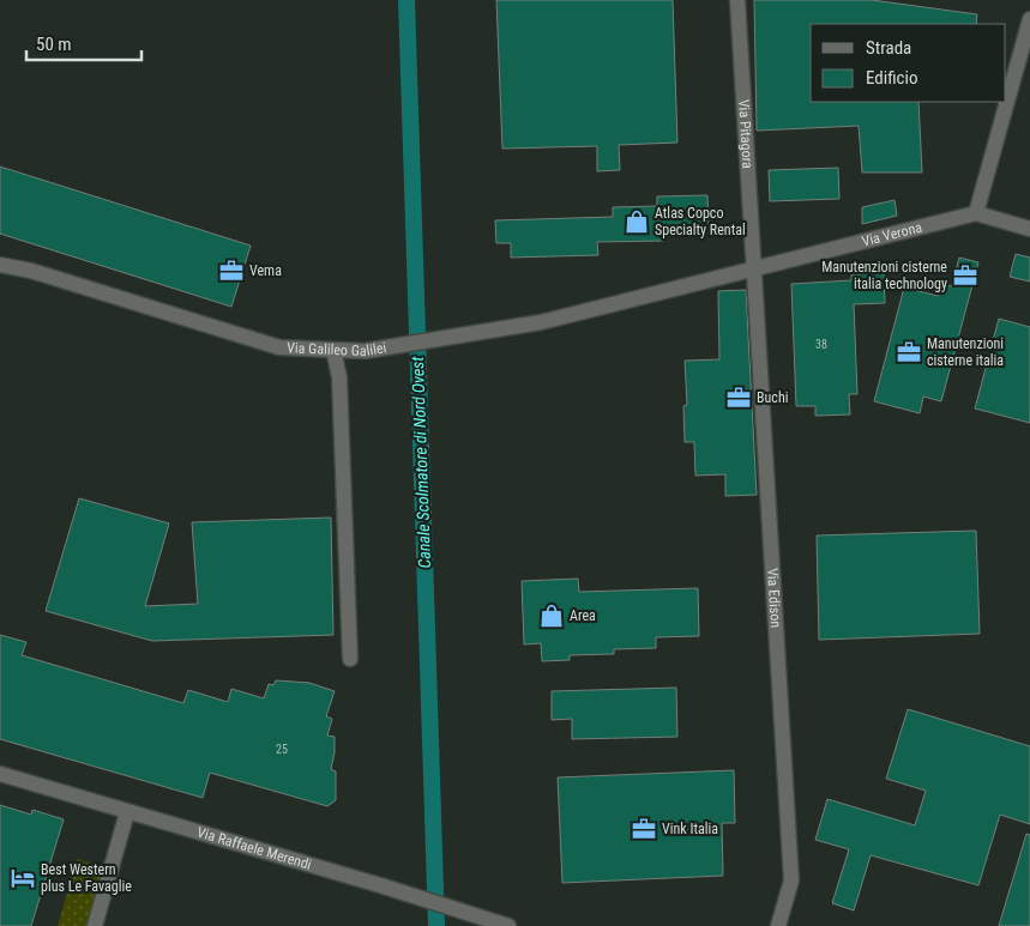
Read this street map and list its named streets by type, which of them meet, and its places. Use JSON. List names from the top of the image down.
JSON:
{
  "streets": {
    "street": [
      "Via Pitagora",
      "Via Verona",
      "Via Galileo Galilei",
      "Via Edison",
      "Via Raffaele Merendi"
    ]
  },
  "crossings": [
    ["Via Pitagora", "Via Verona"],
    ["Via Pitagora", "Via Galileo Galilei"],
    ["Via Pitagora", "Via Edison"],
    ["Via Verona", "Via Galileo Galilei"],
    ["Via Verona", "Via Edison"],
    ["Via Galileo Galilei", "Via Edison"]
  ],
  "water": ["Canale Scolmatore di Nord Ovest"],
  "places": {
    "shop": ["Atlas Copco Specialty Rental", "Area"],
    "office": [
      "Vema",
      "Manutenzioni cisterne italia technology",
      "Manutenzioni cisterne italia",
      "Buchi",
      "Vink Italia"
    ],
    "hotel": ["Best Western plus Le Favaglie"]
  },
  "house_numbers": ["38", "25"],
  "legend": ["Strada", "Edificio"],
  "scale_bar": "50 m"
}
